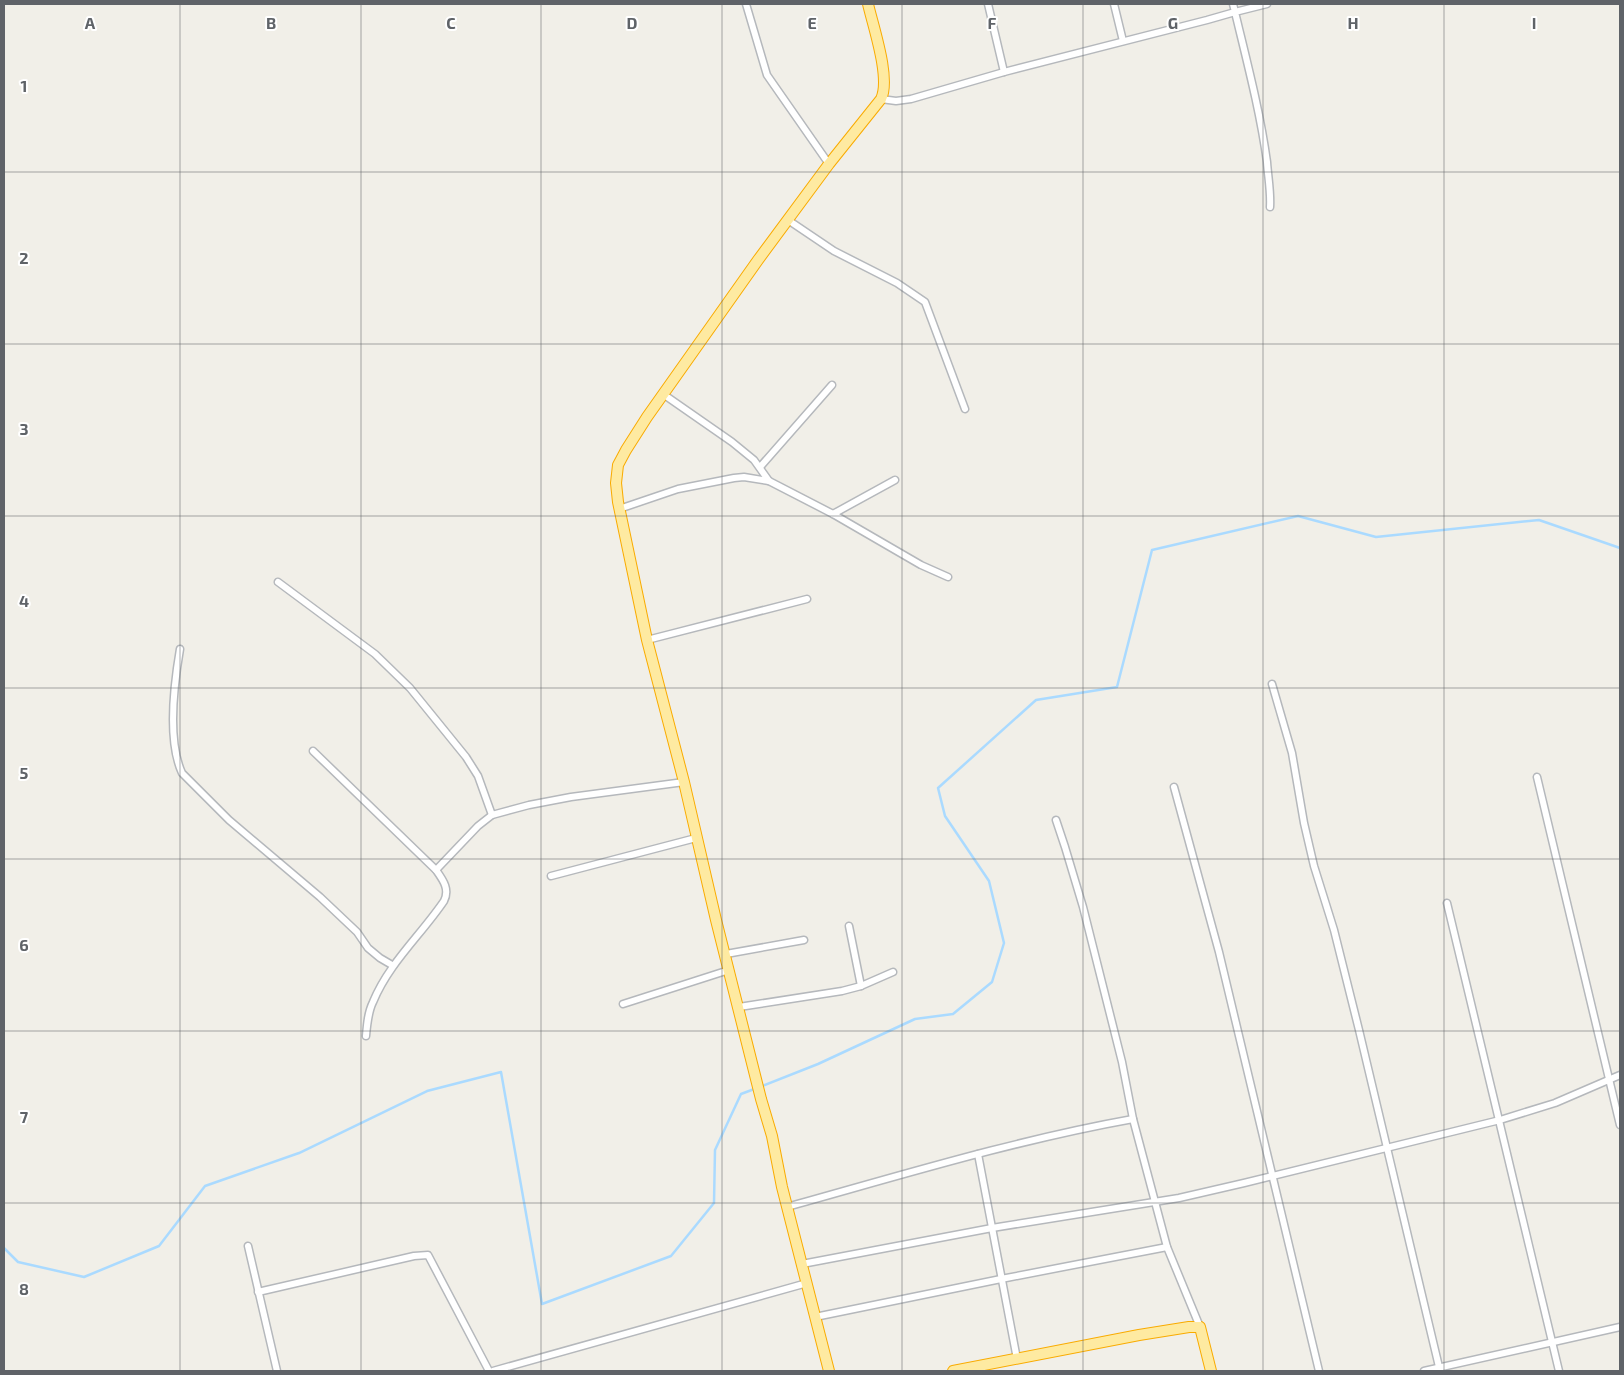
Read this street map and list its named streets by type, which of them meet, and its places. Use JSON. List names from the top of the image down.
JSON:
{
  "grid": {
    "columns": [
      "A",
      "B",
      "C",
      "D",
      "E",
      "F",
      "G",
      "H",
      "I"
    ],
    "rows": [
      "1",
      "2",
      "3",
      "4",
      "5",
      "6",
      "7",
      "8"
    ]
  }
}
